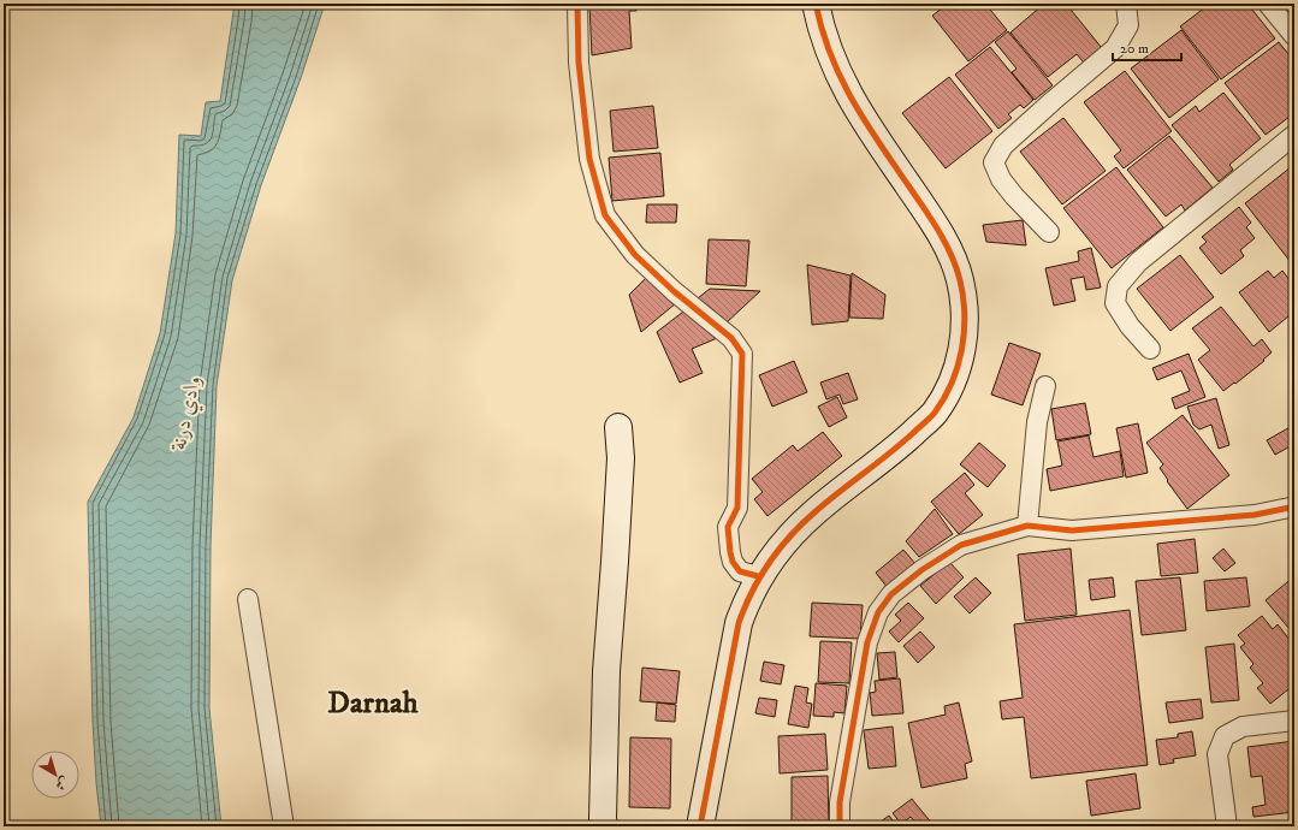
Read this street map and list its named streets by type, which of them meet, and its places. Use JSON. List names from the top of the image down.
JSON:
{
  "districts": ["Darnah"],
  "water": ["وادي درنة"],
  "scale_bar": "20 m",
  "north": "bottom right"
}
